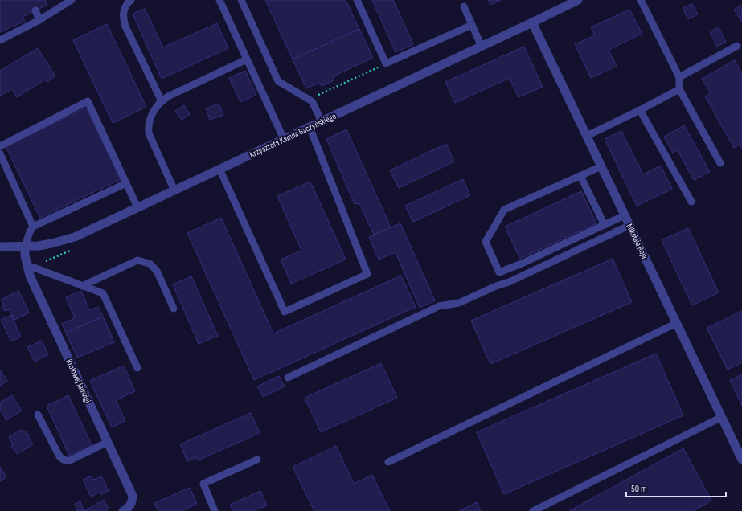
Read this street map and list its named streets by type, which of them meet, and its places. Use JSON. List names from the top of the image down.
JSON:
{
  "streets": {
    "street": ["Krzysztofa Kamila Baczyńskiego", "Mikołaja Reja", "Królowej Jadwigi"]
  },
  "crossings": [
    ["Krzysztofa Kamila Baczyńskiego", "Mikołaja Reja"],
    ["Krzysztofa Kamila Baczyńskiego", "Królowej Jadwigi"]
  ],
  "scale_bar": "50 m"
}
